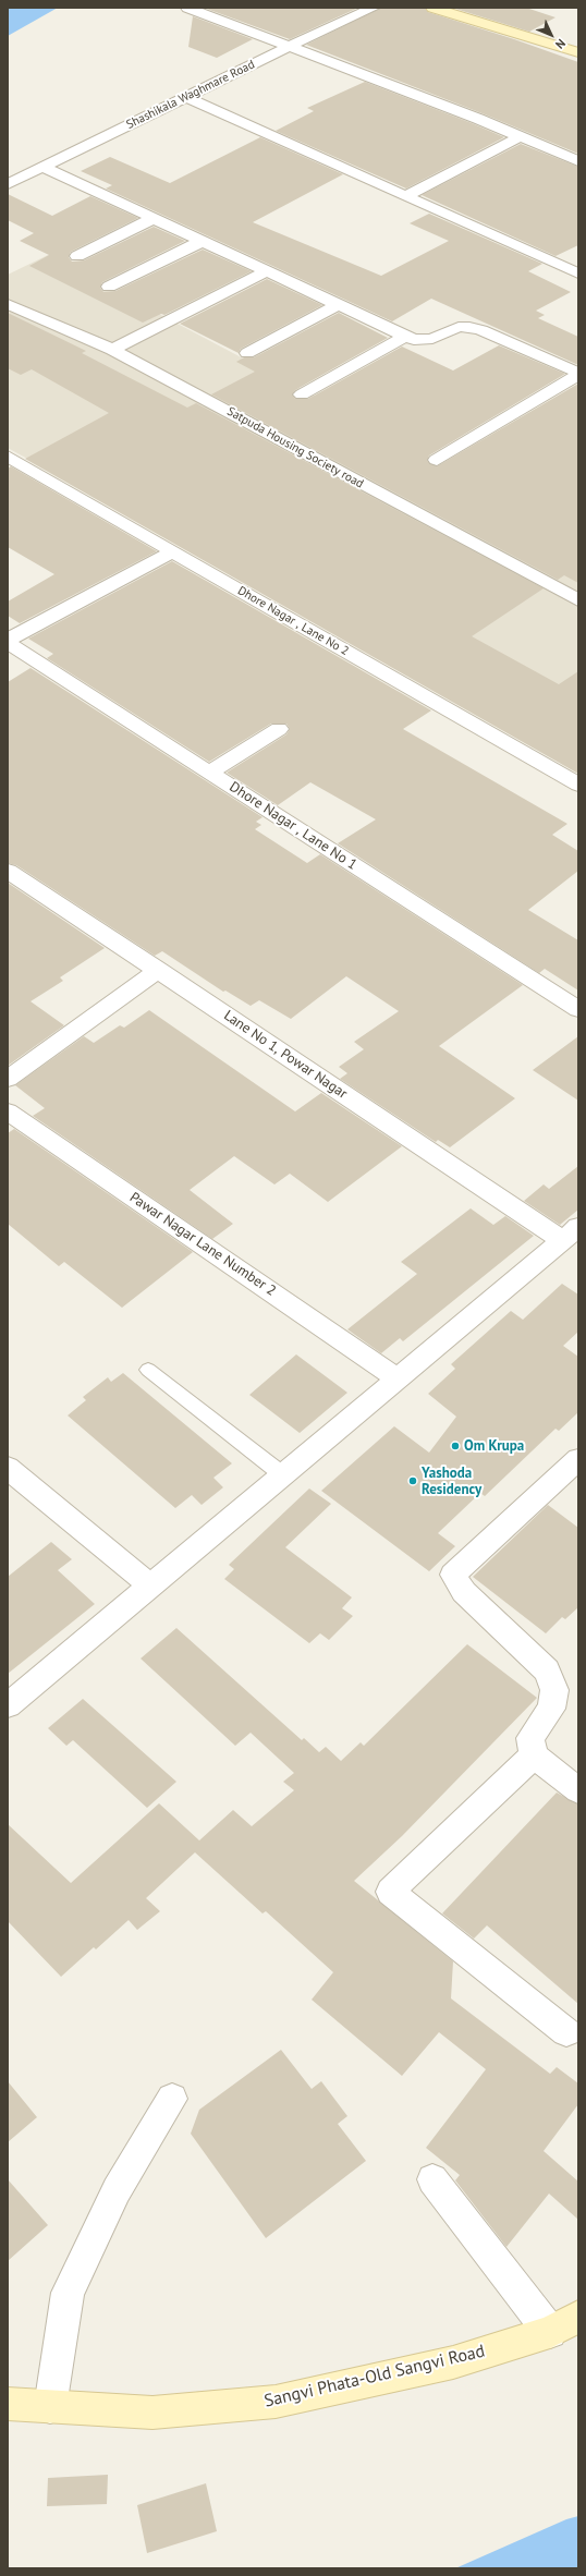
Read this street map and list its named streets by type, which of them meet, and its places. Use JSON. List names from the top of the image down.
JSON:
{
  "streets": {
    "main road": ["Sangvi Phata-Old Sangvi Road"],
    "street": [
      "Shashikala Waghmare Road",
      "Satpuda Housing Society road",
      "Dhore Nagar , Lane No 2",
      "Dhore Nagar , Lane No 1",
      "Lane No 1, Powar Nagar",
      "Pawar Nagar Lane Number 2"
    ]
  },
  "places": ["Om Krupa", "Yashoda Residency"],
  "north": "bottom right"
}
